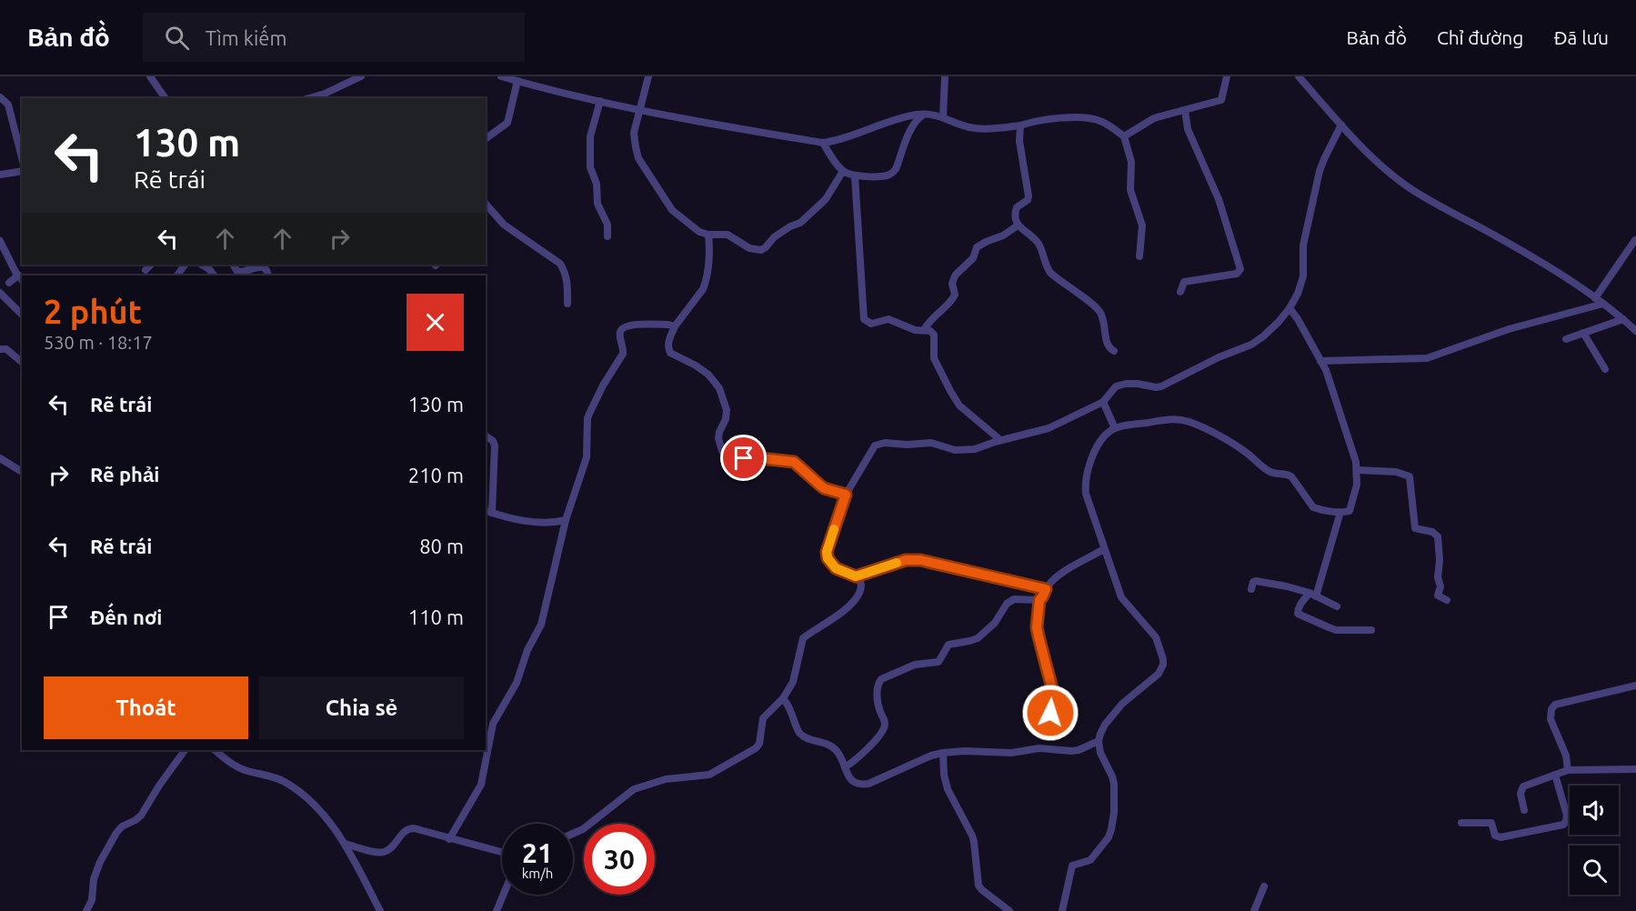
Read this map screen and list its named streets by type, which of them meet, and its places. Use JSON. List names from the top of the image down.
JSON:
{
  "page": {
    "header": "Bản đồ",
    "search": "Tìm kiếm",
    "nav": ["Bản đồ", "Chỉ đường", "Đã lưu"],
    "turn": ["130 m", "Rẽ trái"],
    "heading": ["2 phút", "530 m · 18:17"],
    "list": [
      {
        "name": "Rẽ trái",
        "value": "130 m"
      },
      {
        "name": "Rẽ phải",
        "value": "210 m"
      },
      {
        "name": "Rẽ trái",
        "value": "80 m"
      },
      {
        "name": "Đến nơi",
        "value": "110 m"
      }
    ],
    "buttons": ["Thoát", "Chia sẻ"],
    "speed": "21 km/h",
    "limit": "30"
  }
}
